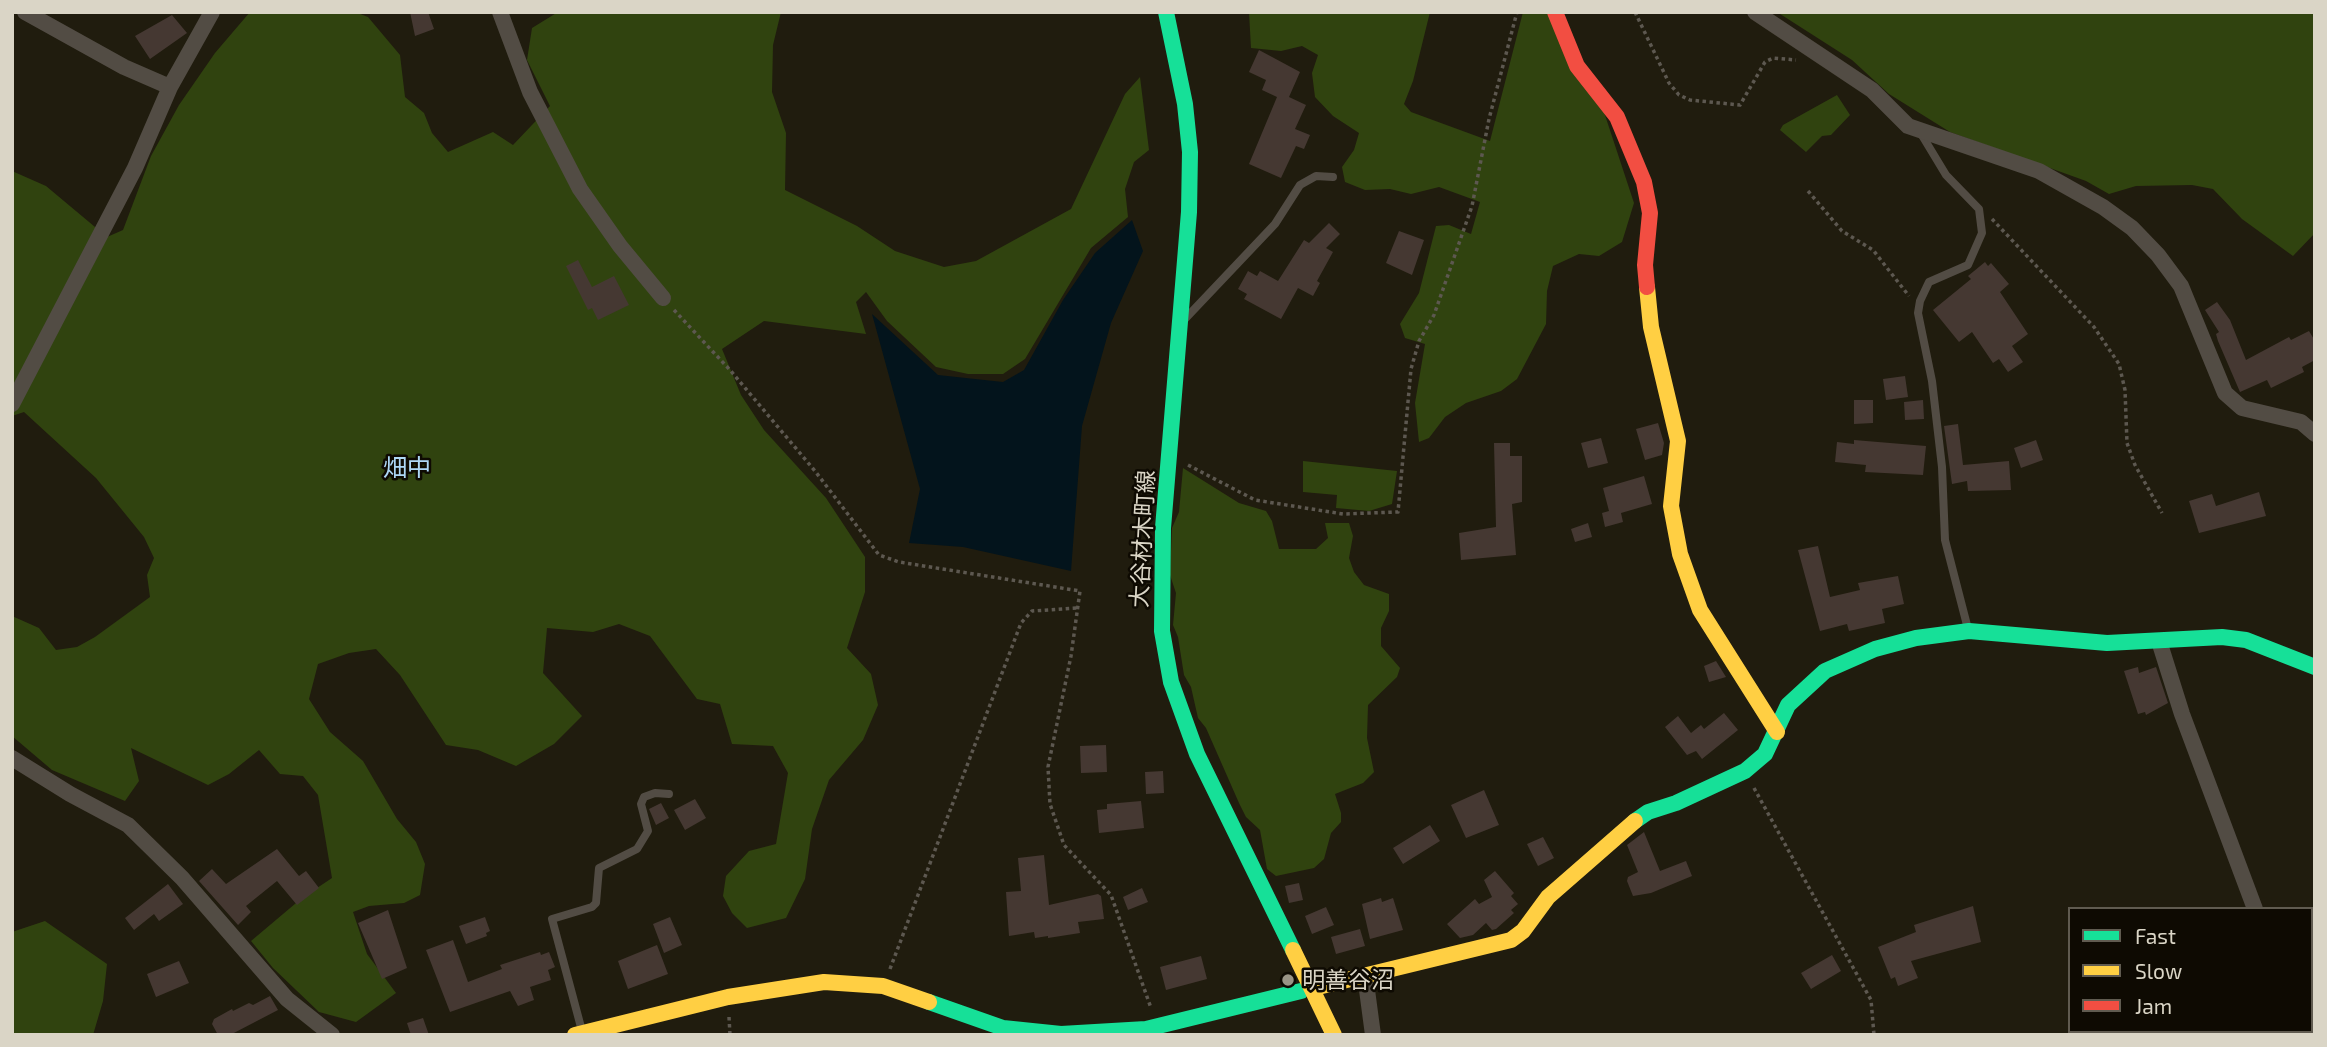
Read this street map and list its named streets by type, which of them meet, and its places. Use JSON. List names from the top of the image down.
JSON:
{
  "streets": {
    "street": ["大谷材木町線"]
  },
  "districts": ["畑中"],
  "places": ["明善谷沼"],
  "legend": ["Fast", "Slow", "Jam"]
}
